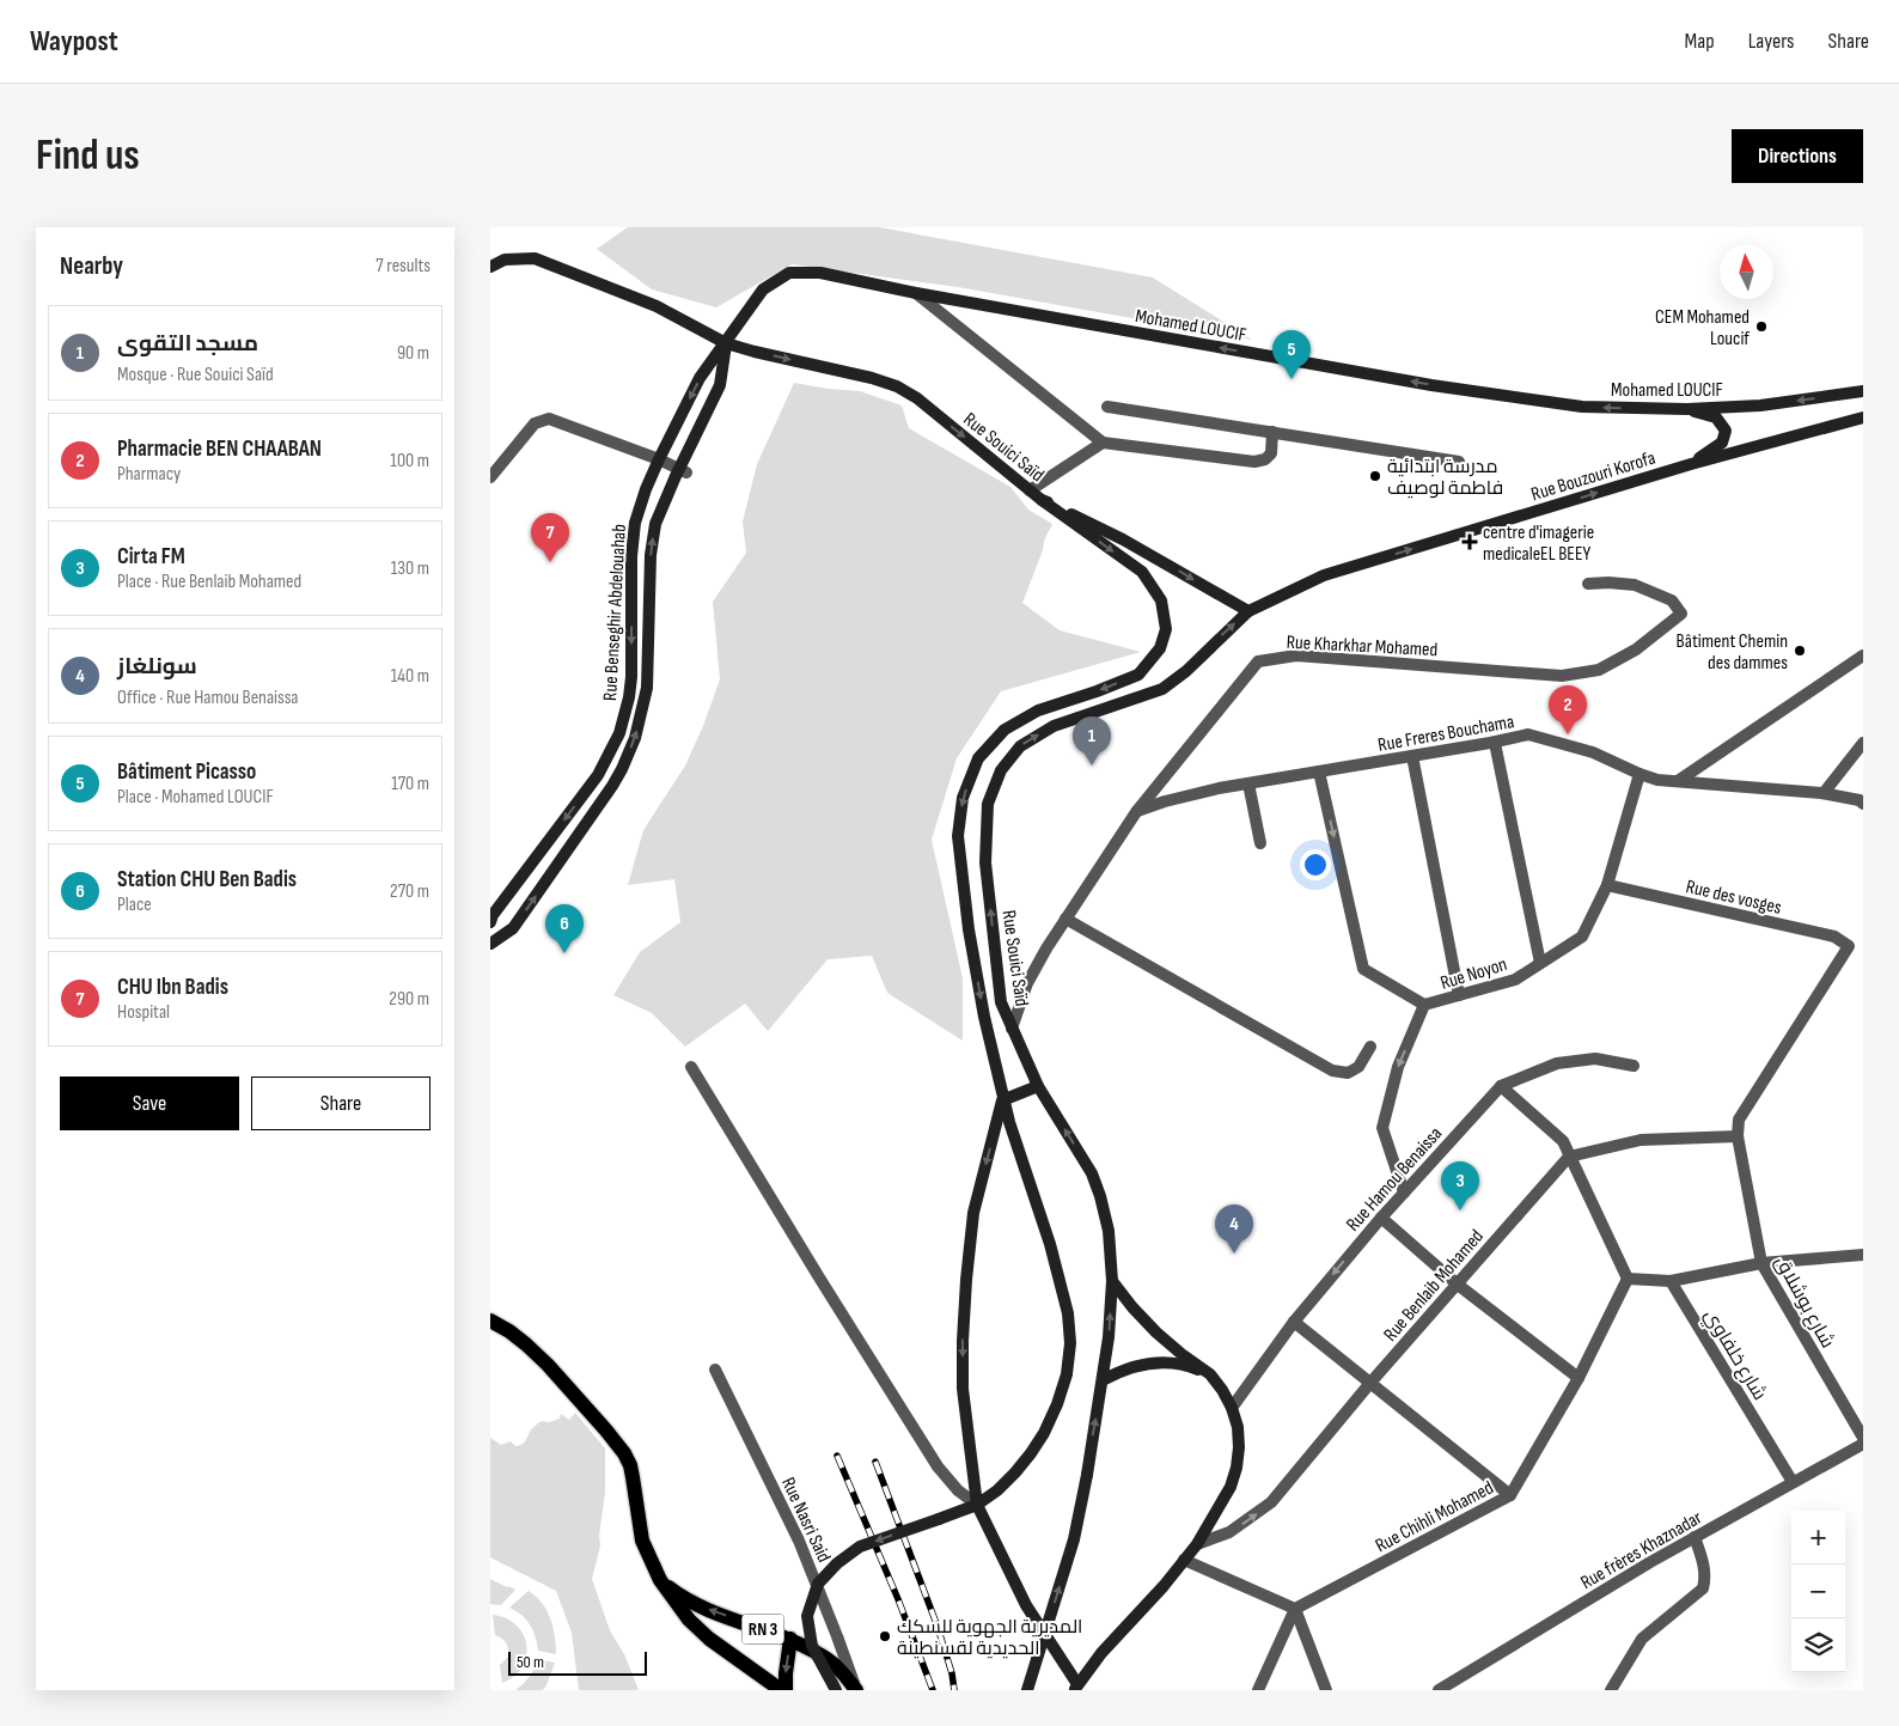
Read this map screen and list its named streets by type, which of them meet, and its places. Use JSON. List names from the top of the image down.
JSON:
{
  "streets": {
    "main road": [
      "Mohamed LOUCIF",
      "Rue Souici Saïd",
      "Rue Bouzouri Korofa",
      "Rue Benseghir Abdelouahab",
      "RN 3"
    ],
    "street": [
      "Rue Kharkhar Mohamed",
      "Rue Freres Bouchama",
      "Rue des vosges",
      "Rue Noyon",
      "Rue Hamou Benaissa",
      "Rue Benlaib Mohamed",
      "شارع بوشلاق",
      "شارع خلفاوي",
      "Rue Chihli Mohamed",
      "Rue Nasri Said",
      "Rue frères Khaznadar"
    ]
  },
  "crossings": [
    ["Mohamed LOUCIF", "Rue Souici Saïd"],
    ["Mohamed LOUCIF", "Rue Benseghir Abdelouahab"],
    ["Rue Souici Saïd", "Rue Bouzouri Korofa"],
    ["Rue Souici Saïd", "Rue Benseghir Abdelouahab"],
    ["Rue Souici Saïd", "Rue Kharkhar Mohamed"],
    ["Rue Kharkhar Mohamed", "Rue Freres Bouchama"],
    ["Rue Freres Bouchama", "Rue Noyon"],
    ["Rue des vosges", "Rue Noyon"],
    ["Rue des vosges", "شارع بوشلاق"],
    ["Rue Noyon", "Rue Hamou Benaissa"],
    ["شارع خلفاوي", "Rue frères Khaznadar"],
    ["Rue Nasri Said", "RN 3"]
  ],
  "one_way": ["Mohamed LOUCIF", "Rue Bouzouri Korofa", "Rue Benlaib Mohamed"],
  "places": {
    "other": [
      "CEM Mohamed Loucif",
      "مدرسة ابتدائية فاطمة لوصيف",
      "Bâtiment Chemin des dammes",
      "المديرية الجهوية للسكك الحديدية لقسنطينة"
    ],
    "health": ["centre d'imagerie medicaleEL BEEY"]
  },
  "scale_bar": "50 m",
  "north": "top",
  "page": {
    "header": "Waypost",
    "nav": ["Map", "Layers", "Share"],
    "buttons": [
      "Directions",
      ["Save", "Share"]
    ],
    "title": "Find us",
    "heading": ["Nearby", "7 results"],
    "list": [
      {
        "mark": "1",
        "name": "مسجد التقوى",
        "note": "Mosque · Rue Souici Saïd",
        "value": "90 m"
      },
      {
        "mark": "2",
        "name": "Pharmacie BEN CHAABAN",
        "note": "Pharmacy",
        "value": "100 m"
      },
      {
        "mark": "3",
        "name": "Cirta FM",
        "note": "Place · Rue Benlaib Mohamed",
        "value": "130 m"
      },
      {
        "mark": "4",
        "name": "سونلغاز",
        "note": "Office · Rue Hamou Benaissa",
        "value": "140 m"
      },
      {
        "mark": "5",
        "name": "Bâtiment Picasso",
        "note": "Place · Mohamed LOUCIF",
        "value": "170 m"
      },
      {
        "mark": "6",
        "name": "Station CHU Ben Badis",
        "note": "Place",
        "value": "270 m"
      },
      {
        "mark": "7",
        "name": "CHU Ibn Badis",
        "note": "Hospital",
        "value": "290 m"
      }
    ],
    "pins": [
      "5",
      "7",
      "2",
      "1",
      "6",
      "3",
      "4"
    ],
    "map_buttons": ["+", "−"],
    "scale": "50 m"
  }
}
